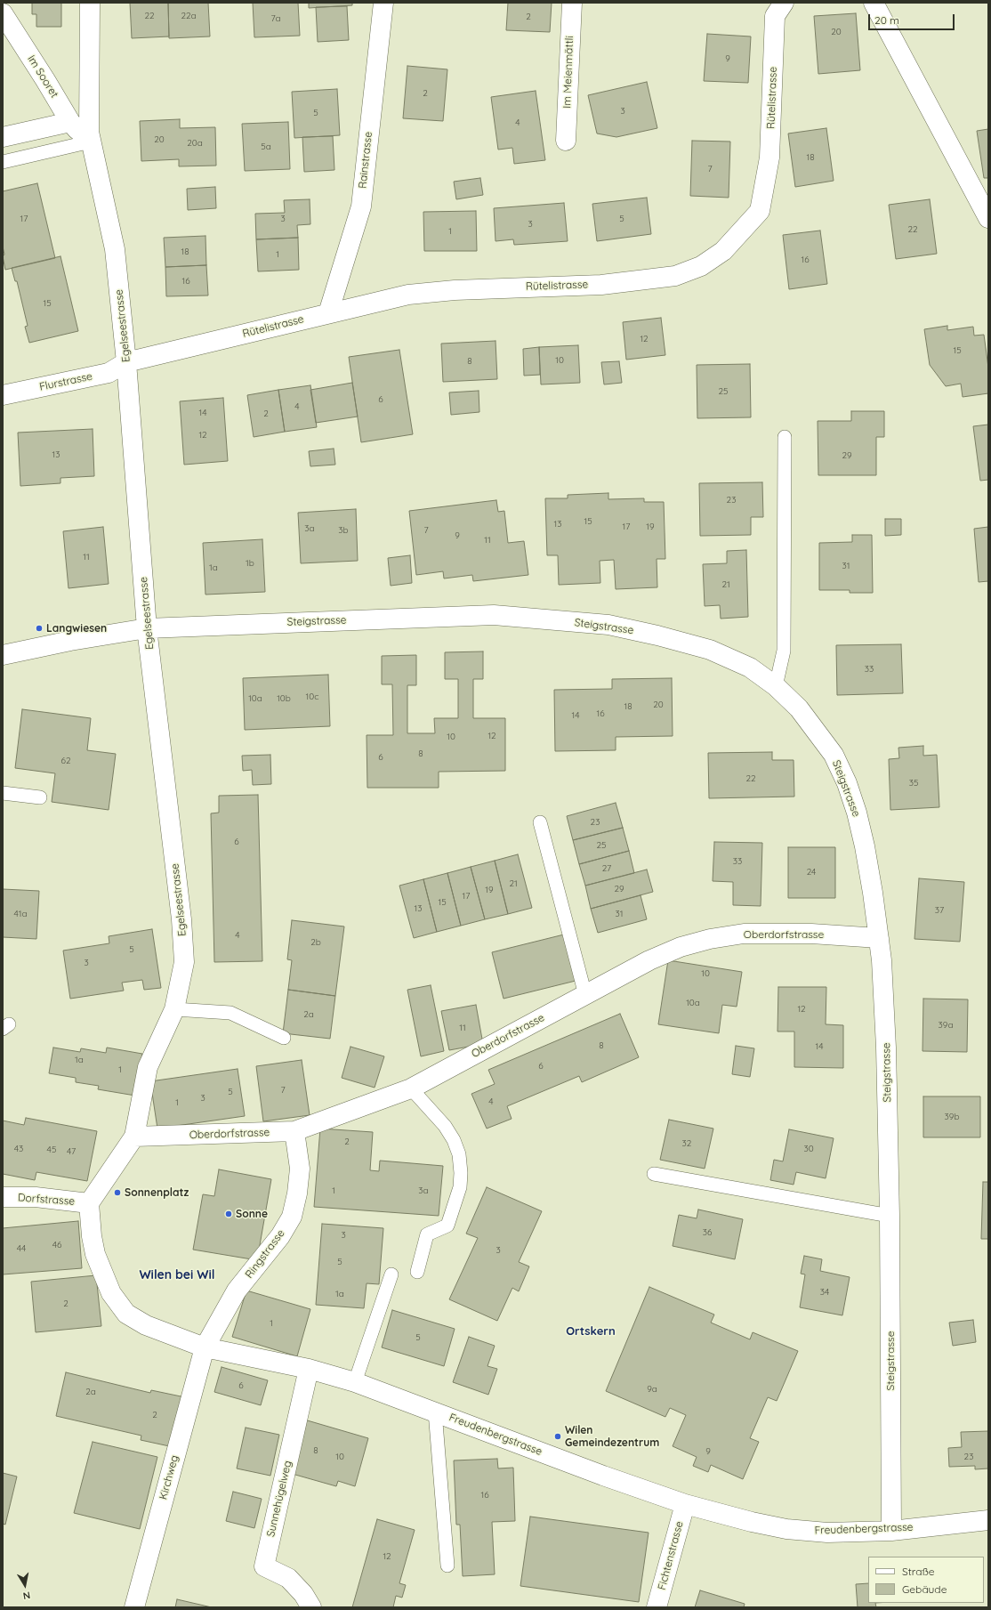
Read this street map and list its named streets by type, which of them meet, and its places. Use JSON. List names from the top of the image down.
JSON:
{
  "streets": {
    "street": [
      "Im Meienmättli",
      "Im Sooret",
      "Rütelistrasse",
      "Rainstrasse",
      "Egelseestrasse",
      "Flurstrasse",
      "Steigstrasse",
      "Oberdorfstrasse",
      "Dorfstrasse",
      "Ringstrasse",
      "Freudenbergstrasse",
      "Kirchweg",
      "Sunnehügelweg",
      "Fichtenstrasse"
    ]
  },
  "crossings": [
    ["Im Sooret", "Egelseestrasse"],
    ["Rütelistrasse", "Rainstrasse"],
    ["Rütelistrasse", "Egelseestrasse"],
    ["Rütelistrasse", "Flurstrasse"],
    ["Egelseestrasse", "Flurstrasse"],
    ["Egelseestrasse", "Steigstrasse"],
    ["Egelseestrasse", "Oberdorfstrasse"],
    ["Egelseestrasse", "Dorfstrasse"],
    ["Egelseestrasse", "Freudenbergstrasse"],
    ["Steigstrasse", "Oberdorfstrasse"],
    ["Steigstrasse", "Freudenbergstrasse"],
    ["Oberdorfstrasse", "Ringstrasse"],
    ["Dorfstrasse", "Freudenbergstrasse"],
    ["Ringstrasse", "Freudenbergstrasse"],
    ["Ringstrasse", "Kirchweg"],
    ["Freudenbergstrasse", "Kirchweg"],
    ["Freudenbergstrasse", "Sunnehügelweg"],
    ["Freudenbergstrasse", "Fichtenstrasse"]
  ],
  "districts": ["Wilen bei Wil", "Ortskern"],
  "places": [
    "Langwiesen",
    "Sonnenplatz",
    "Sonne",
    "Wilen Gemeindezentrum"
  ],
  "house_numbers": [
    "22",
    "22a",
    "2",
    "7a",
    "20",
    "9",
    "2",
    "3",
    "5",
    "4",
    "20",
    "20a",
    "5a",
    "18",
    "7",
    "17",
    "3",
    "5",
    "3",
    "22",
    "1",
    "18",
    "1",
    "16",
    "16",
    "15",
    "12",
    "15",
    "10",
    "8",
    "25",
    "6",
    "4",
    "14",
    "2",
    "12",
    "13",
    "29",
    "23",
    "15",
    "13",
    "17",
    "19",
    "3a",
    "3b",
    "7",
    "9",
    "11",
    "11",
    "1b",
    "31",
    "1a",
    "21",
    "33",
    "10c",
    "10a",
    "10b",
    "20",
    "18",
    "16",
    "14",
    "12",
    "10",
    "8",
    "6",
    "62",
    "22",
    "35",
    "23",
    "6",
    "25",
    "33",
    "27",
    "24",
    "21",
    "29",
    "19",
    "17",
    "15",
    "13",
    "37",
    "41a",
    "31",
    "4",
    "2b",
    "5",
    "3",
    "10",
    "10a",
    "12",
    "2a",
    "39a",
    "11",
    "8",
    "14",
    "1a",
    "6",
    "1",
    "7",
    "5",
    "3",
    "4",
    "1",
    "39b",
    "2",
    "32",
    "43",
    "30",
    "45",
    "47",
    "1",
    "3a",
    "36",
    "3",
    "46",
    "44",
    "3",
    "5",
    "34",
    "1a",
    "2",
    "1",
    "5",
    "6",
    "9a",
    "2a",
    "2",
    "8",
    "9",
    "10",
    "23",
    "16",
    "12"
  ],
  "legend": ["Straße", "Gebäude"],
  "scale_bar": "20 m",
  "north": "bottom"
}
